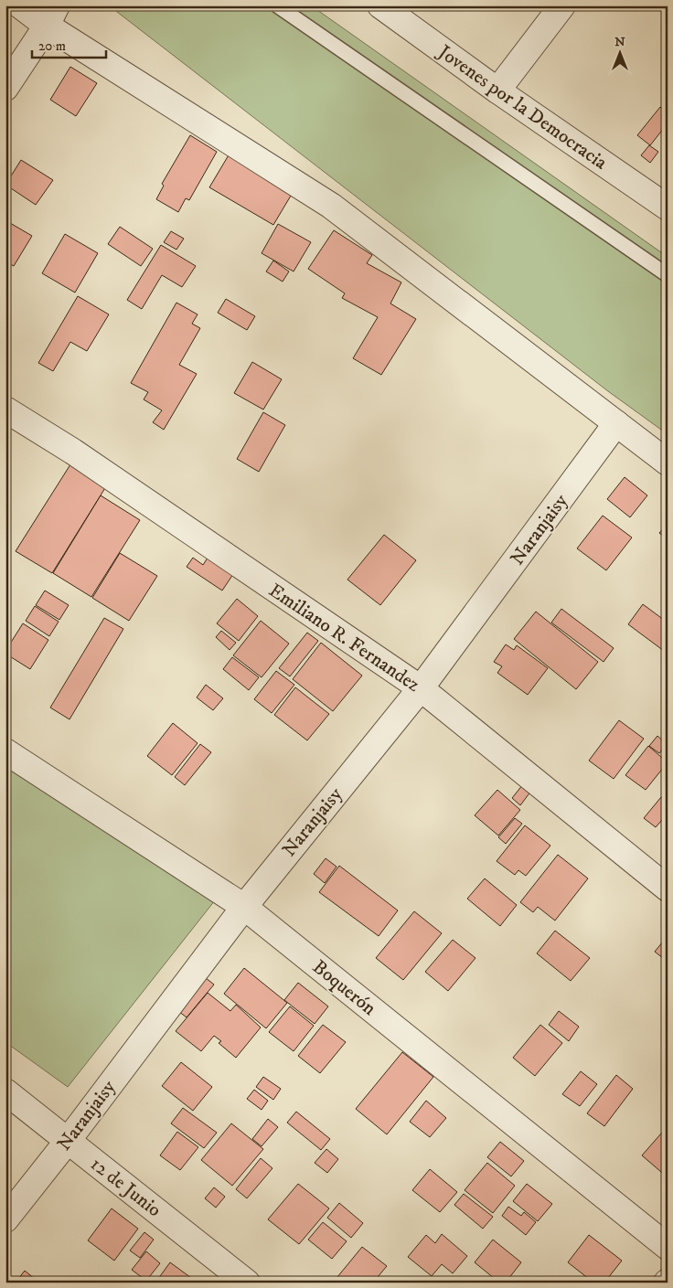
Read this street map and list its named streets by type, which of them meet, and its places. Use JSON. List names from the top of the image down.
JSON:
{
  "streets": {
    "street": [
      "Jovenes por la Democracia",
      "Naranjaisy",
      "Emiliano R. Fernandez",
      "Boquerón",
      "12 de Junio"
    ]
  },
  "crossings": [
    ["Naranjaisy", "Emiliano R. Fernandez"],
    ["Naranjaisy", "Boquerón"],
    ["Naranjaisy", "12 de Junio"]
  ],
  "scale_bar": "20 m",
  "north": "top"
}
